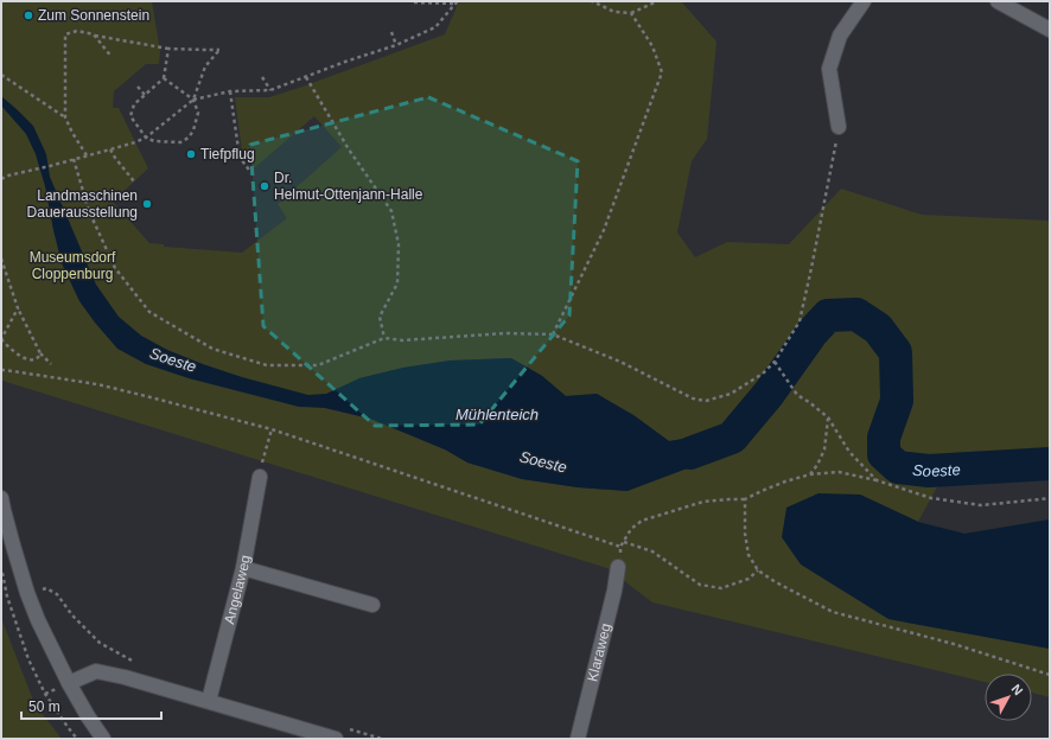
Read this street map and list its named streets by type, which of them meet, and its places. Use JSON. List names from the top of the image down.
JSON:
{
  "streets": {
    "street": ["Angelaweg", "Klaraweg"]
  },
  "water": ["Soeste", "Mühlenteich"],
  "parks": ["Museumsdorf Cloppenburg"],
  "places": [
    "Zum Sonnenstein",
    "Tiefpflug",
    "Dr. Helmut-Ottenjann-Halle",
    "Landmaschinen Dauerausstellung"
  ],
  "scale_bar": "50 m",
  "north": "top right"
}
